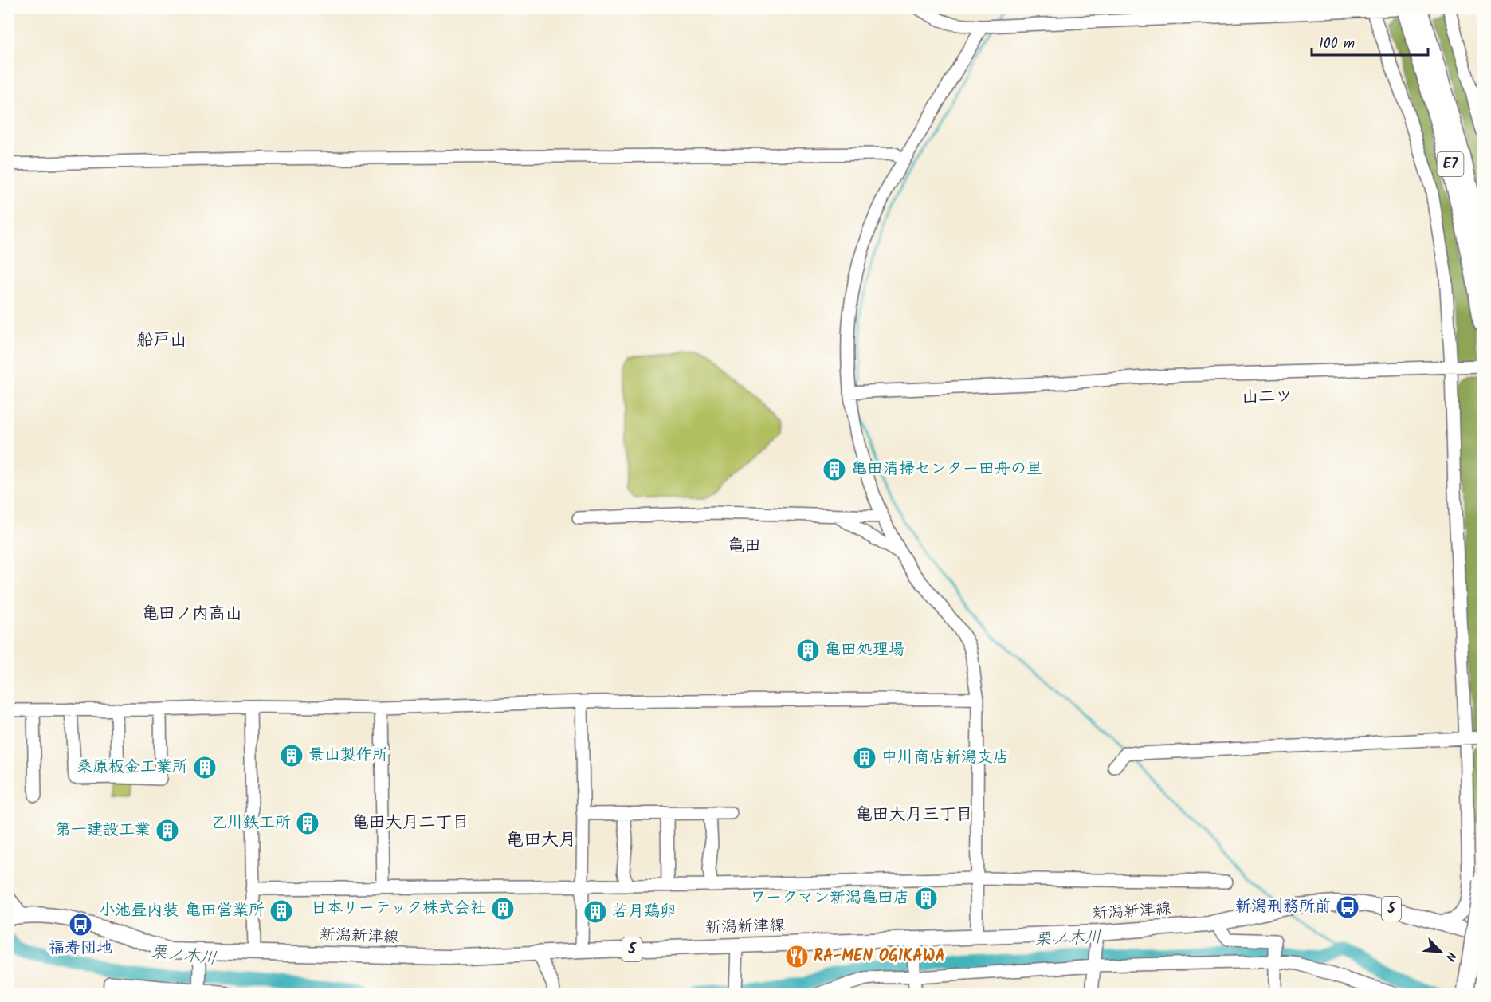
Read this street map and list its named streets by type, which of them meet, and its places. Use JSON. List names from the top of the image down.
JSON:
{
  "streets": {
    "highway": ["E7"],
    "main road": ["5", "新潟新津線"]
  },
  "districts": [
    "船戸山",
    "山二ツ",
    "亀田",
    "亀田ノ内高山",
    "亀田大月三丁目",
    "亀田大月二丁目",
    "亀田大月"
  ],
  "water": ["栗ノ木川"],
  "places": {
    "building": [
      "亀田清掃センター田舟の里",
      "亀田処理場",
      "景山製作所",
      "中川商店新潟支店",
      "桑原板金工業所",
      "乙川鉄工所",
      "第一建設工業",
      "ワークマン新潟亀田店",
      "日本リーテック株式会社",
      "小池畳内装 亀田営業所",
      "若月鶏卵"
    ],
    "bus stop": ["新潟刑務所前", "福寿団地"],
    "restaurant": ["RA-MEN OGIKAWA"]
  },
  "scale_bar": "100 m",
  "north": "bottom right"
}
